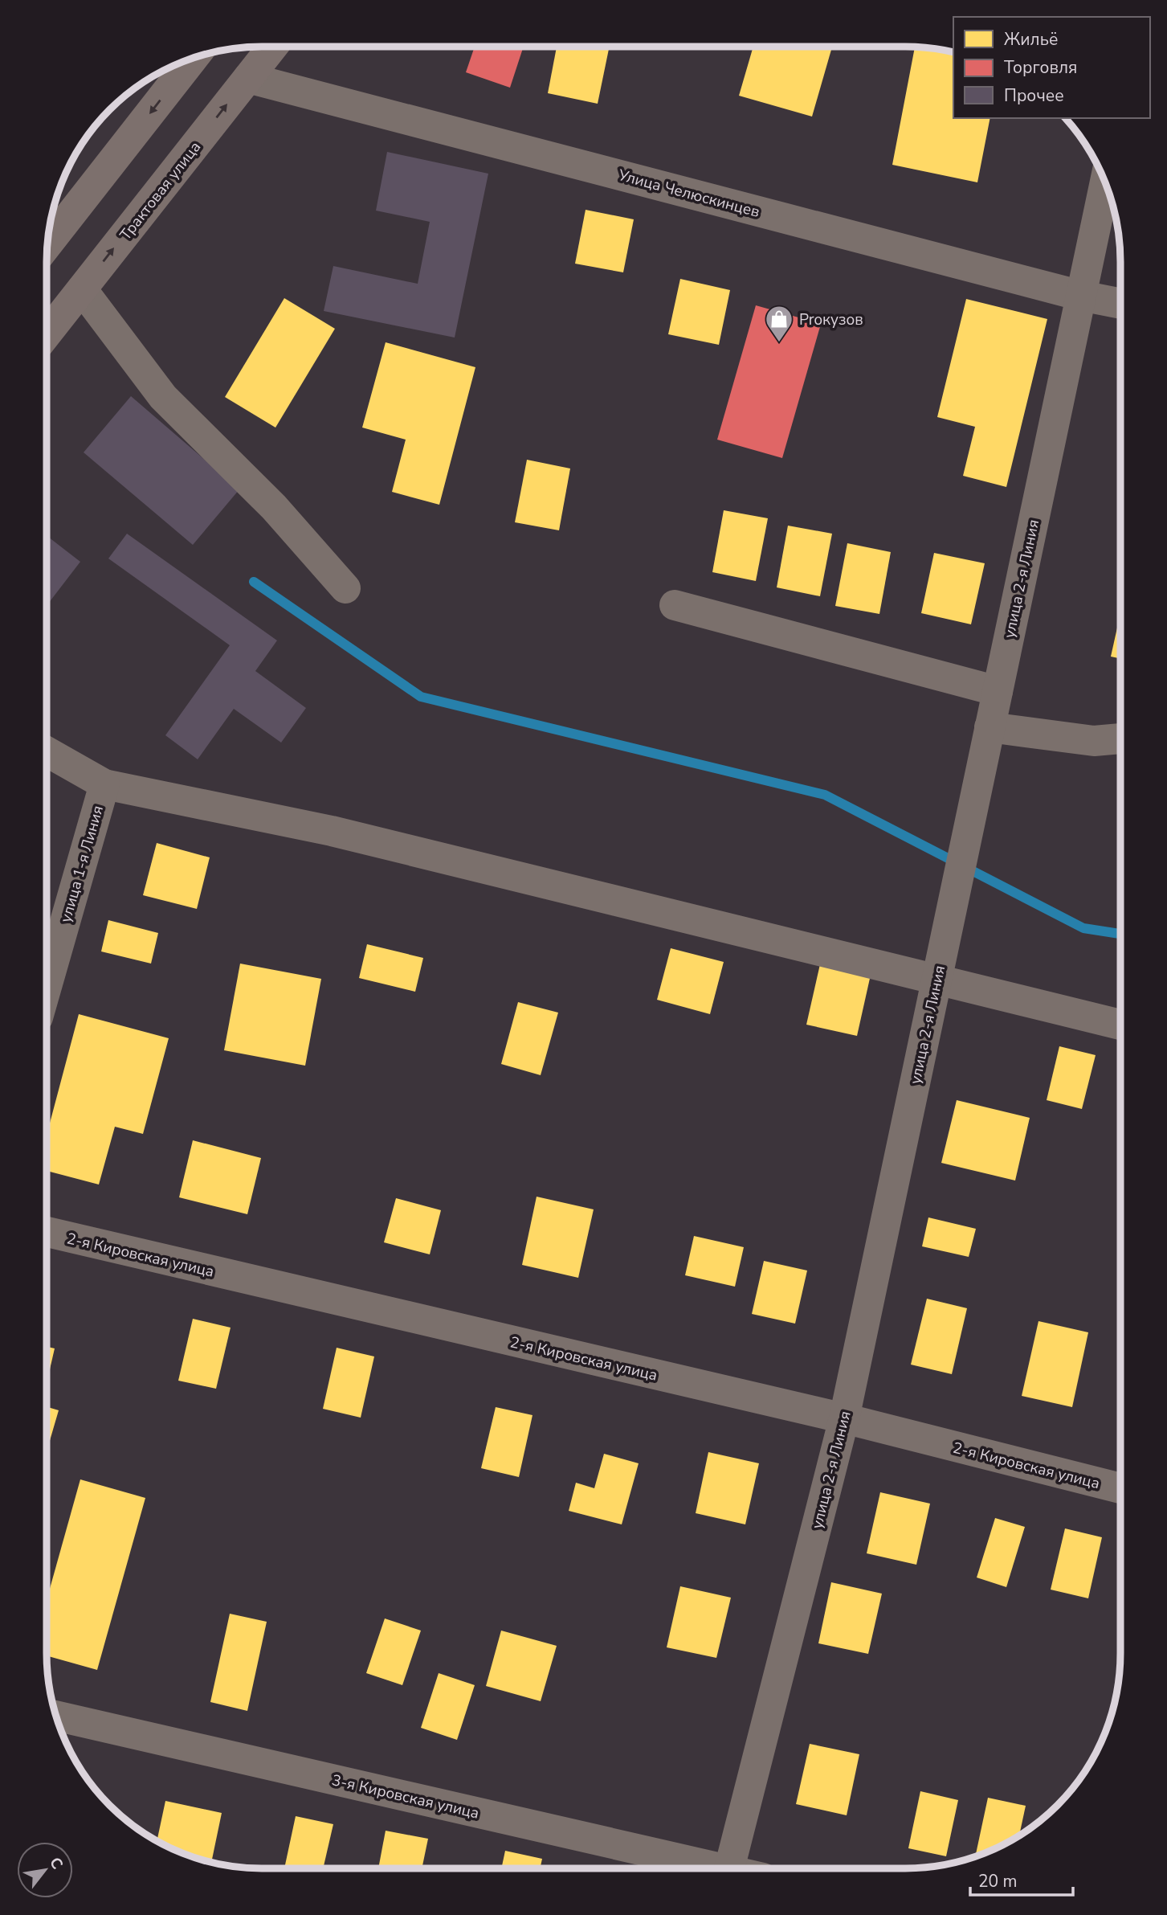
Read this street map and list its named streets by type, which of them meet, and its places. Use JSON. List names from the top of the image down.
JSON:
{
  "streets": {
    "main road": ["Трактовая улица"],
    "street": [
      "Улица Челюскинцев",
      "улица 2-я Линия",
      "улица 1-я Линия",
      "2-я Кировская улица",
      "3-я Кировская улица"
    ]
  },
  "crossings": [
    ["Трактовая улица", "Улица Челюскинцев"],
    ["Улица Челюскинцев", "улица 2-я Линия"],
    ["улица 2-я Линия", "2-я Кировская улица"]
  ],
  "places": {
    "shop": ["Proкузов"]
  },
  "legend": ["Жильё", "Торговля", "Прочее"],
  "scale_bar": "20 m",
  "north": "top right"
}
